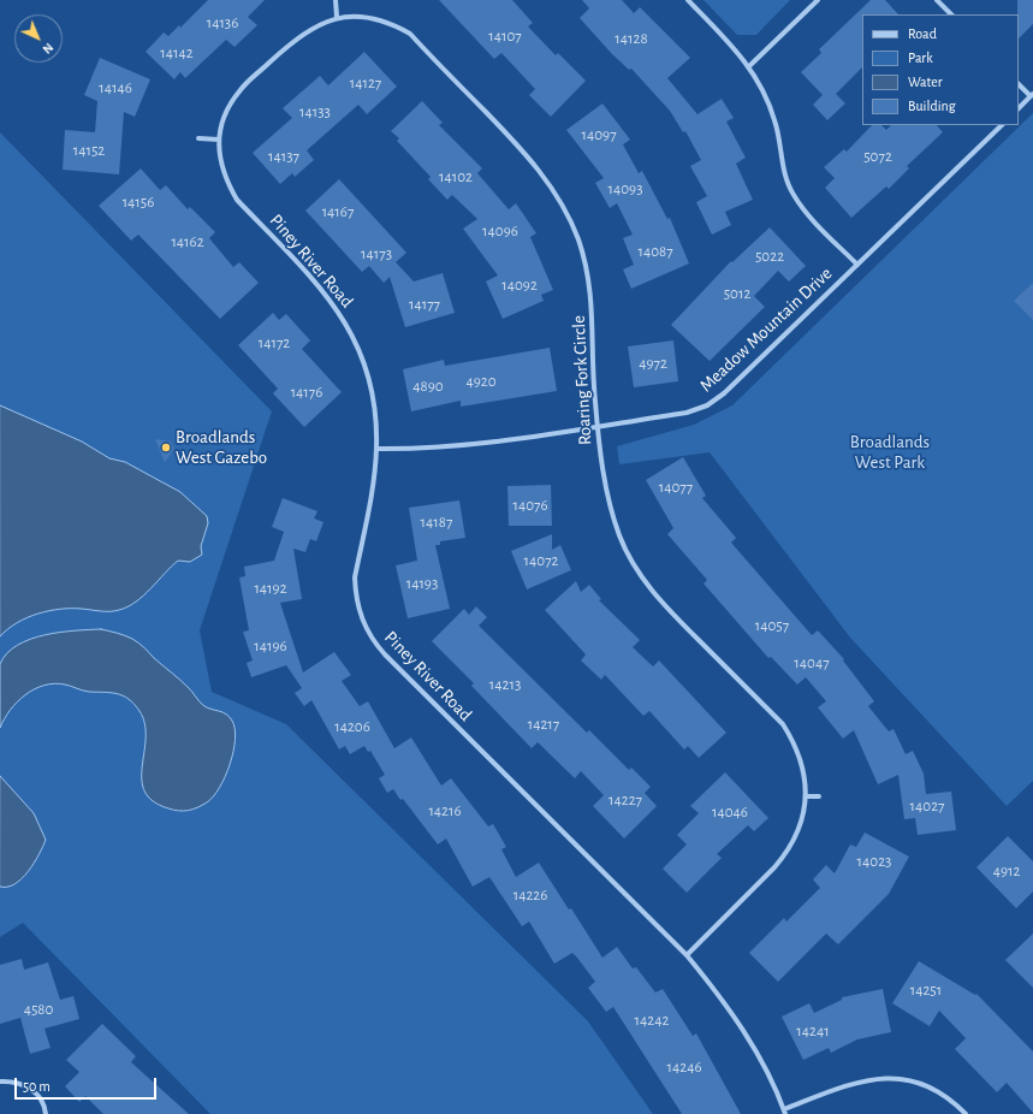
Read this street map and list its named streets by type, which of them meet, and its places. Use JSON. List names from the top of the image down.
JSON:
{
  "streets": {
    "street": ["Piney River Road", "Meadow Mountain Drive", "Roaring Fork Circle"]
  },
  "crossings": [
    ["Piney River Road", "Meadow Mountain Drive"],
    ["Piney River Road", "Roaring Fork Circle"],
    ["Meadow Mountain Drive", "Roaring Fork Circle"]
  ],
  "parks": ["Broadlands West Park"],
  "places": ["Broadlands West Gazebo"],
  "house_numbers": [
    "14136",
    "14107",
    "14128",
    "14142",
    "14127",
    "14146",
    "14133",
    "14097",
    "14152",
    "14137",
    "5072",
    "14102",
    "14093",
    "14156",
    "14167",
    "14096",
    "14162",
    "14087",
    "14173",
    "5022",
    "14092",
    "5012",
    "14177",
    "14172",
    "4972",
    "4920",
    "4890",
    "14176",
    "14077",
    "14076",
    "14187",
    "14072",
    "14193",
    "14192",
    "14057",
    "14196",
    "14047",
    "14213",
    "14217",
    "14206",
    "14227",
    "14027",
    "14216",
    "14046",
    "14023",
    "4912",
    "14226",
    "14251",
    "4580",
    "14242",
    "14241",
    "14246"
  ],
  "legend": [
    "Road",
    "Park",
    "Water",
    "Building"
  ],
  "scale_bar": "50 m",
  "north": "bottom right"
}
